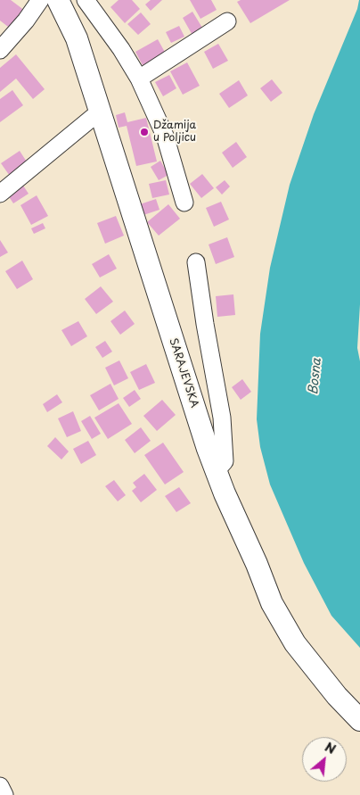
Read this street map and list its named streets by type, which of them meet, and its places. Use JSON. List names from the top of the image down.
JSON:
{
  "streets": {
    "main road": ["SARAJEVSKA"]
  },
  "water": ["Bosna"],
  "places": ["Džamija u Poljicu"],
  "north": "top right"
}
